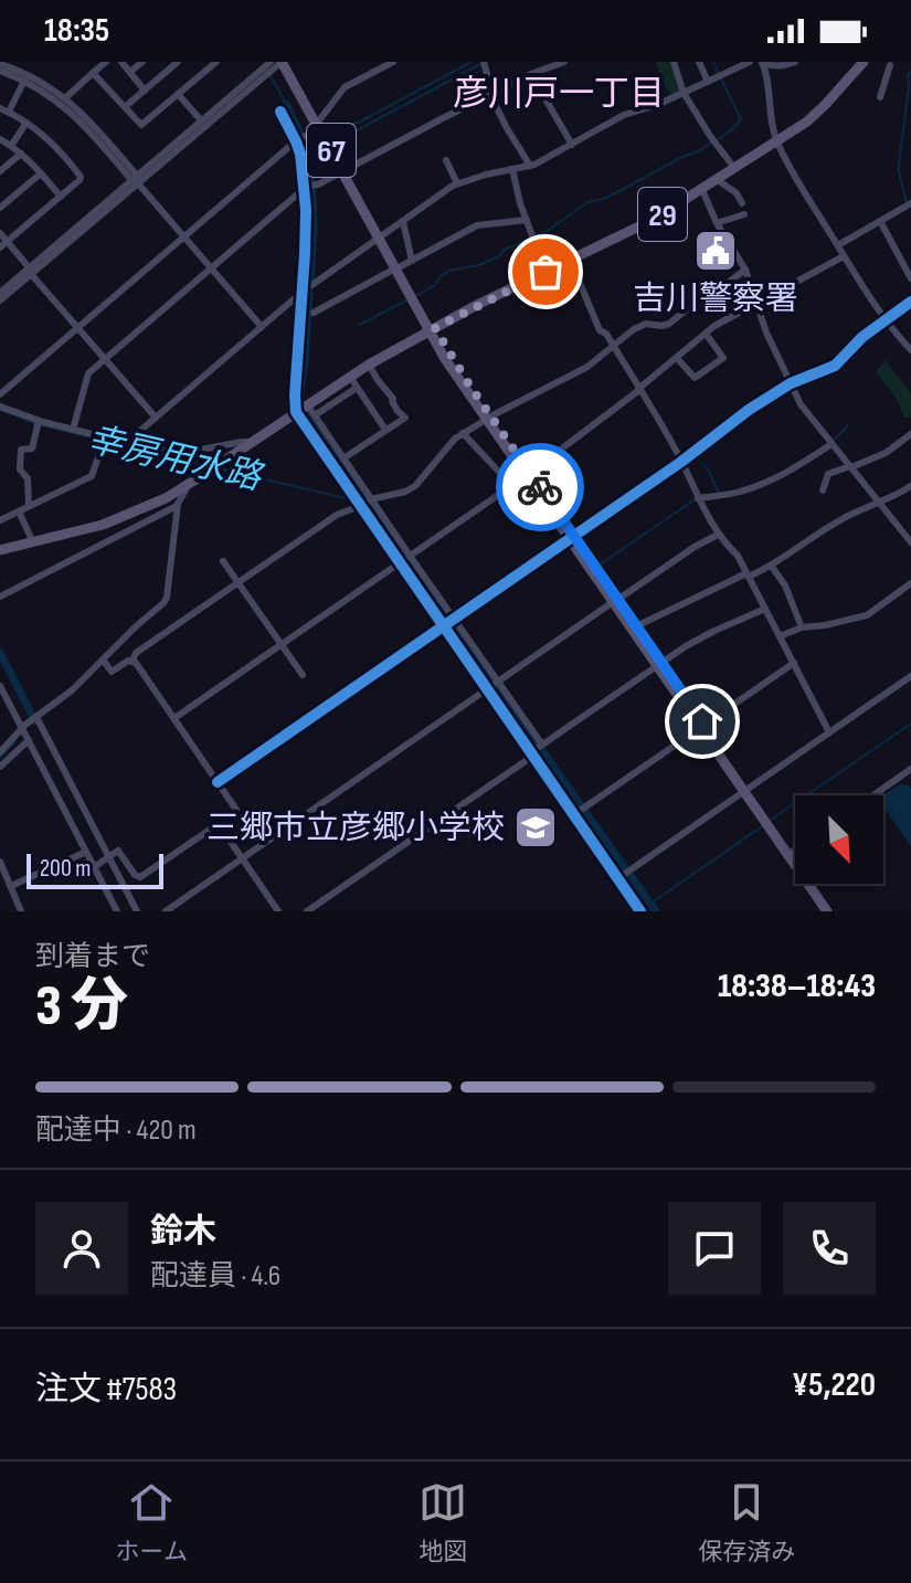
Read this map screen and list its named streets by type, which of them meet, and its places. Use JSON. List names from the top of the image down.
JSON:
{
  "streets": {
    "main road": ["67", "29"]
  },
  "crossings": [
    ["67", "29"]
  ],
  "districts": ["彦川戸一丁目"],
  "water": ["幸房用水路"],
  "places": {
    "public building": ["吉川警察署"],
    "school or university": ["三郷市立彦郷小学校"]
  },
  "scale_bar": "200 m",
  "north": "bottom right",
  "page": {
    "status": "18:35",
    "scale": "200 m",
    "heading": ["3 分", "到着まで", "18:38–18:43"],
    "panel": [
      "鈴木",
      "配達員 · 4.6",
      "注文 #7583",
      "¥5,220"
    ],
    "bar": "配達中 · 420 m",
    "tabs": ["ホーム", "地図", "保存済み"]
  }
}
